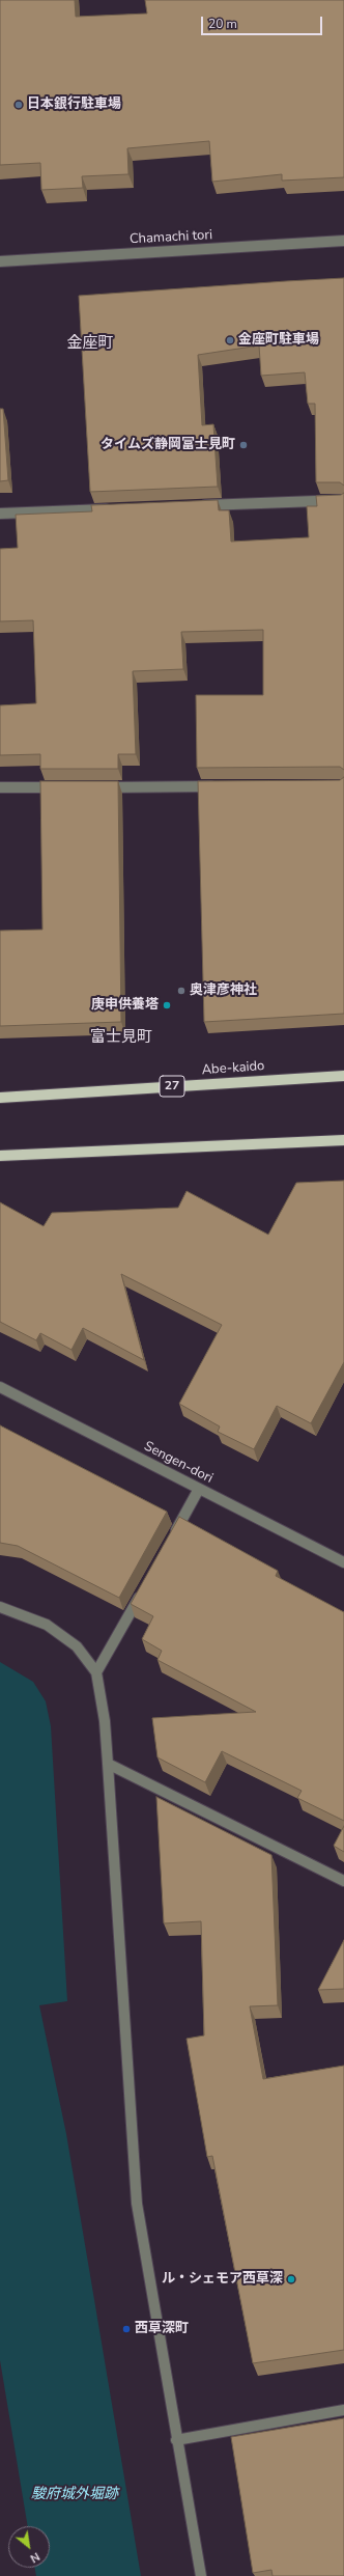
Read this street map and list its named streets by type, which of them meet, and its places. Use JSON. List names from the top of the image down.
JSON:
{
  "streets": {
    "main road": ["Abe-kaido", "27"],
    "street": ["Chamachi tori", "Sengen-dori"]
  },
  "districts": ["金座町", "富士見町"],
  "water": ["駿府城外堀跡"],
  "places": [
    "日本銀行駐車場",
    "金座町駐車場",
    "タイムズ静岡富士見町",
    "奥津彦神社",
    "庚申供養塔",
    "ル・シェモア西草深",
    "西草深町"
  ],
  "scale_bar": "20 m",
  "north": "bottom right"
}
